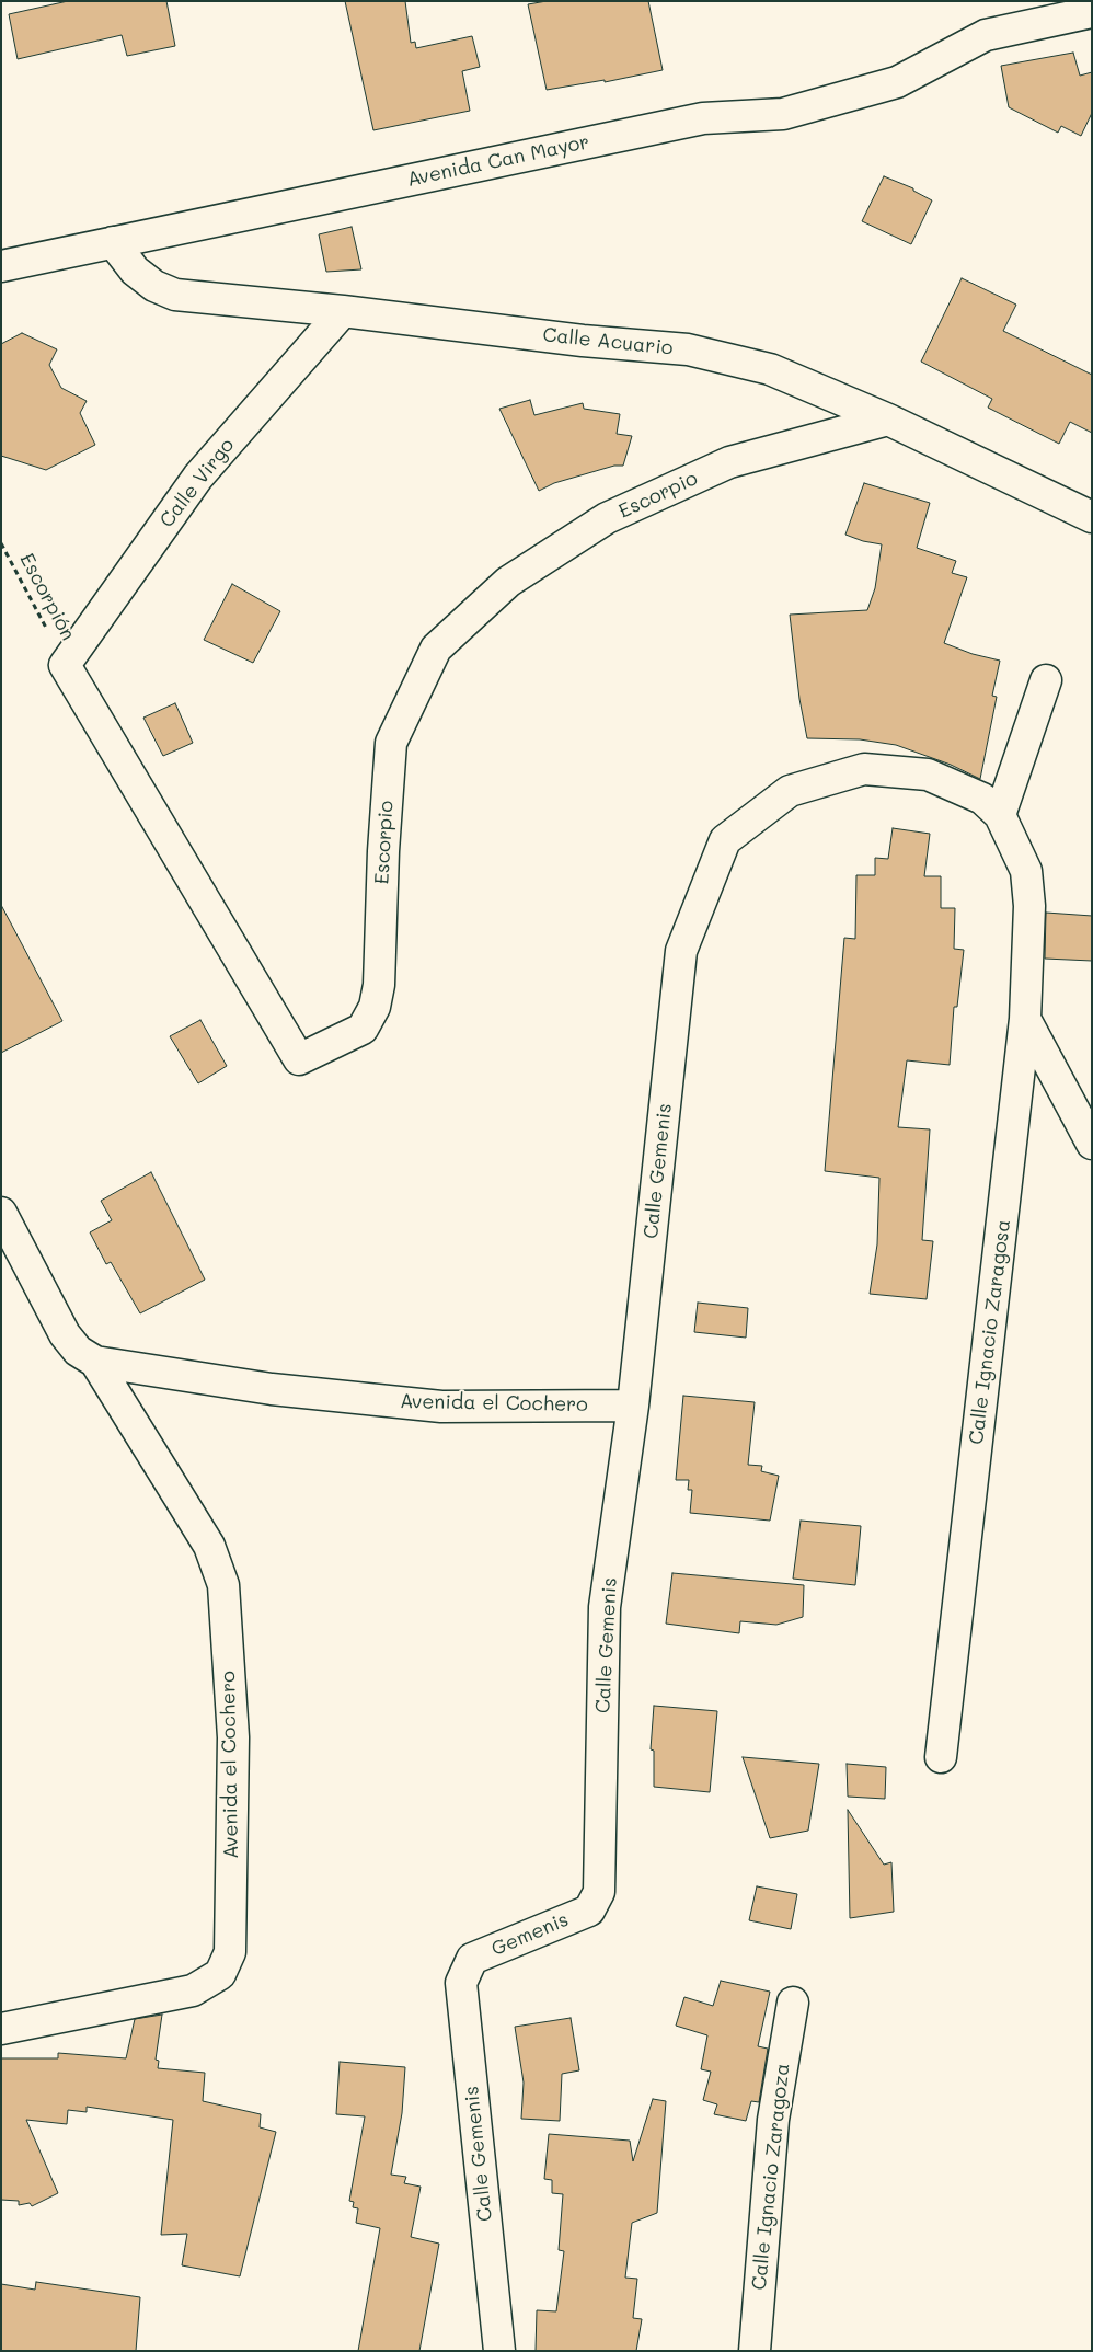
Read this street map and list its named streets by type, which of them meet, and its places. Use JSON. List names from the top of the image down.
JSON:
{
  "streets": {
    "street": [
      "Avenida Can Mayor",
      "Calle Acuario",
      "Calle Virgo",
      "Escorpio",
      "Calle Gemenis",
      "Calle Ignacio Zaragosa",
      "Avenida el Cochero",
      "Gemenis",
      "Calle Ignacio Zaragoza"
    ],
    "path": ["Escorpión"]
  },
  "crossings": [
    ["Avenida Can Mayor", "Calle Acuario"],
    ["Calle Acuario", "Calle Virgo"],
    ["Calle Acuario", "Escorpio"],
    ["Calle Virgo", "Escorpio"],
    ["Calle Virgo", "Escorpión"],
    ["Escorpio", "Escorpión"],
    ["Calle Gemenis", "Calle Ignacio Zaragosa"],
    ["Calle Gemenis", "Avenida el Cochero"],
    ["Calle Gemenis", "Gemenis"]
  ]
}
